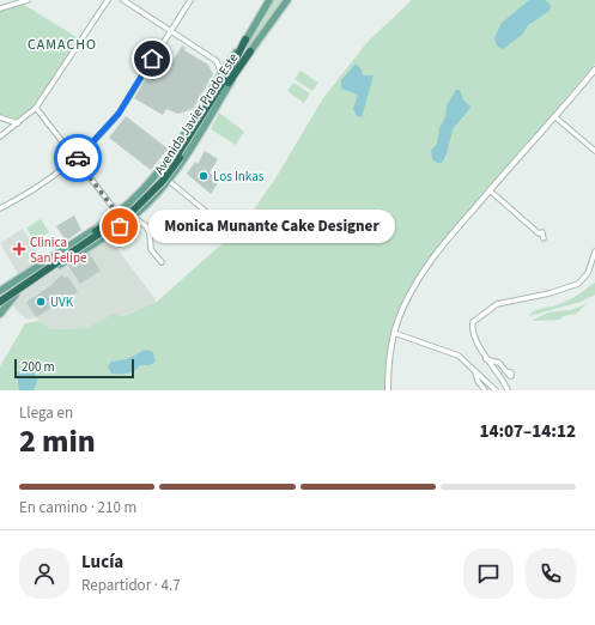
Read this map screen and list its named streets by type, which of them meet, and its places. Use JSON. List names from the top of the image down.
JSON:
{
  "streets": {
    "main road": ["Avenida Javier Prado Este"]
  },
  "districts": ["CAMACHO"],
  "places": {
    "other": ["Los Inkas", "Monica Munante Cake Designer", "UVK"],
    "health": ["Clinica San Felipe"]
  },
  "scale_bar": "200 m",
  "page": {
    "bubble": "Monica Munante Cake Designer",
    "scale": "200 m",
    "heading": ["2 min", "Llega en", "14:07–14:12"],
    "panel": ["Lucía", "Repartidor · 4.7"],
    "bar": "En camino · 210 m"
  }
}
